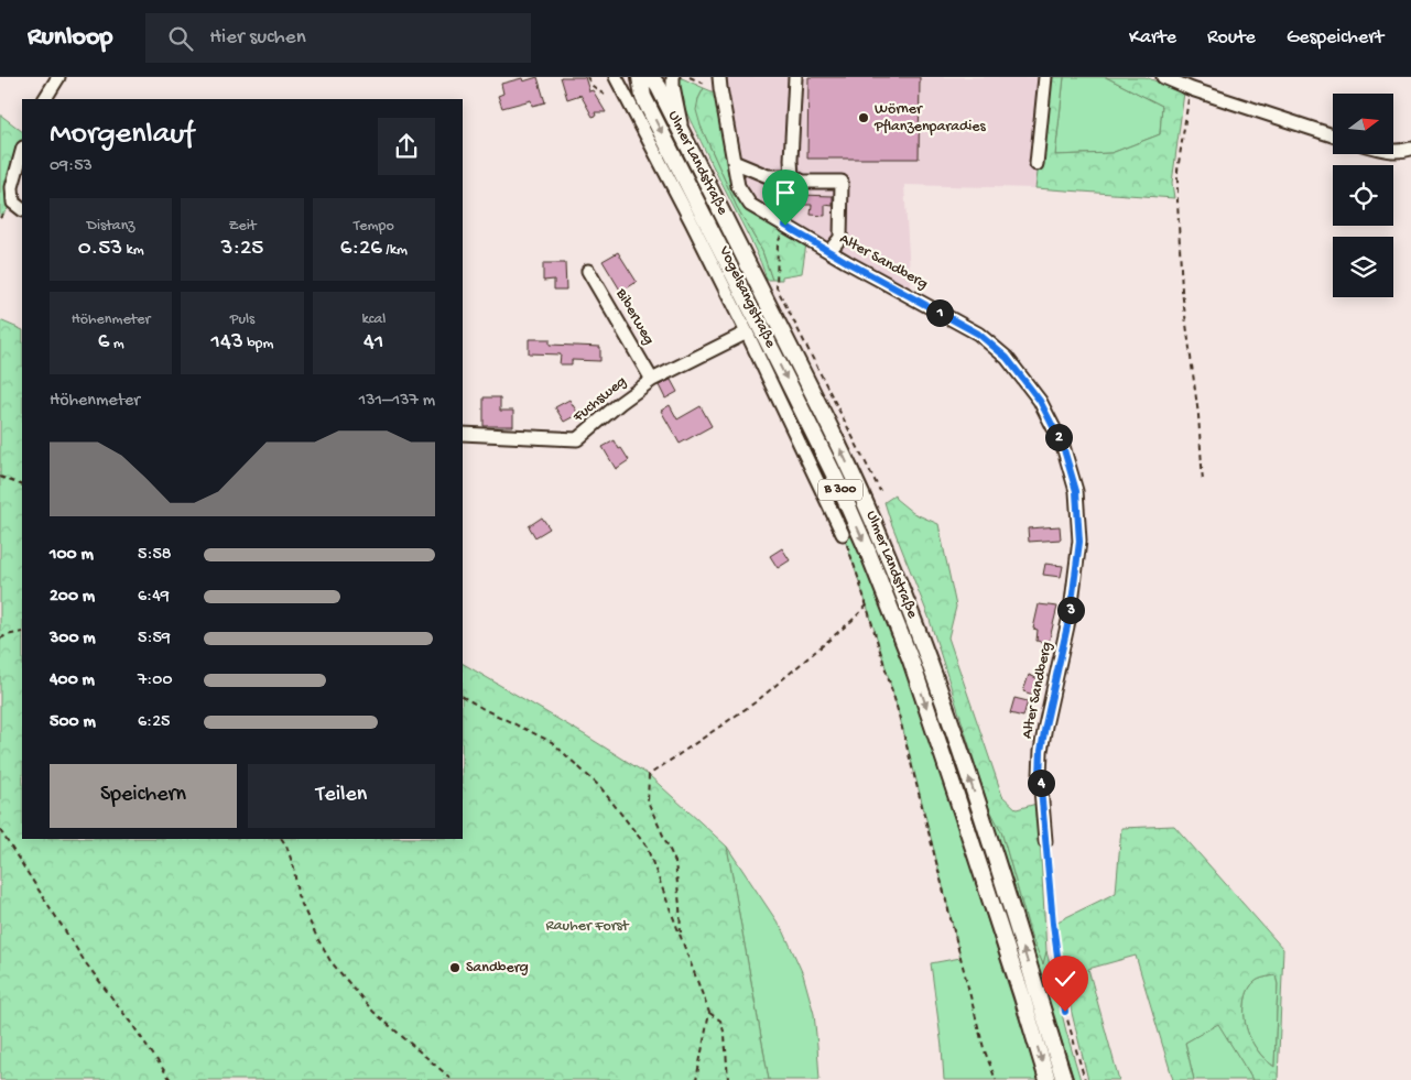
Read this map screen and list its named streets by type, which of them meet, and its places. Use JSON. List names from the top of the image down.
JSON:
{
  "streets": {
    "main road": ["Ulmer Landstraße", "B 300"],
    "street": [
      "Alter Sandberg",
      "Vogelsangstraße",
      "Biberweg",
      "Fuchsweg"
    ]
  },
  "crossings": [
    ["Vogelsangstraße", "Fuchsweg"],
    ["Biberweg", "Fuchsweg"]
  ],
  "parks": ["Rauher Forst"],
  "places": ["Wörner Pflanzenparadies", "Sandberg"],
  "north": "right",
  "page": {
    "header": "Runloop",
    "search": "Hier suchen",
    "nav": ["Karte", "Route", "Gespeichert"],
    "heading": ["Morgenlauf", "09:53"],
    "stats": [
      ["Distanz", "0.53 km"],
      ["Zeit", "3:25"],
      ["Tempo", "6:26 /km"],
      ["Höhenmeter", "6 m"],
      ["Puls", "143 bpm"],
      ["kcal", "41"]
    ],
    "pins": [
      "1",
      "2",
      "3",
      "4"
    ],
    "chart": ["Höhenmeter", "131–137 m"],
    "list": [
      {
        "name": "100 m",
        "note": "5:58"
      },
      {
        "name": "200 m",
        "note": "6:49"
      },
      {
        "name": "300 m",
        "note": "5:59"
      },
      {
        "name": "400 m",
        "note": "7:00"
      },
      {
        "name": "500 m",
        "note": "6:25"
      }
    ],
    "buttons": ["Speichern", "Teilen"]
  }
}
